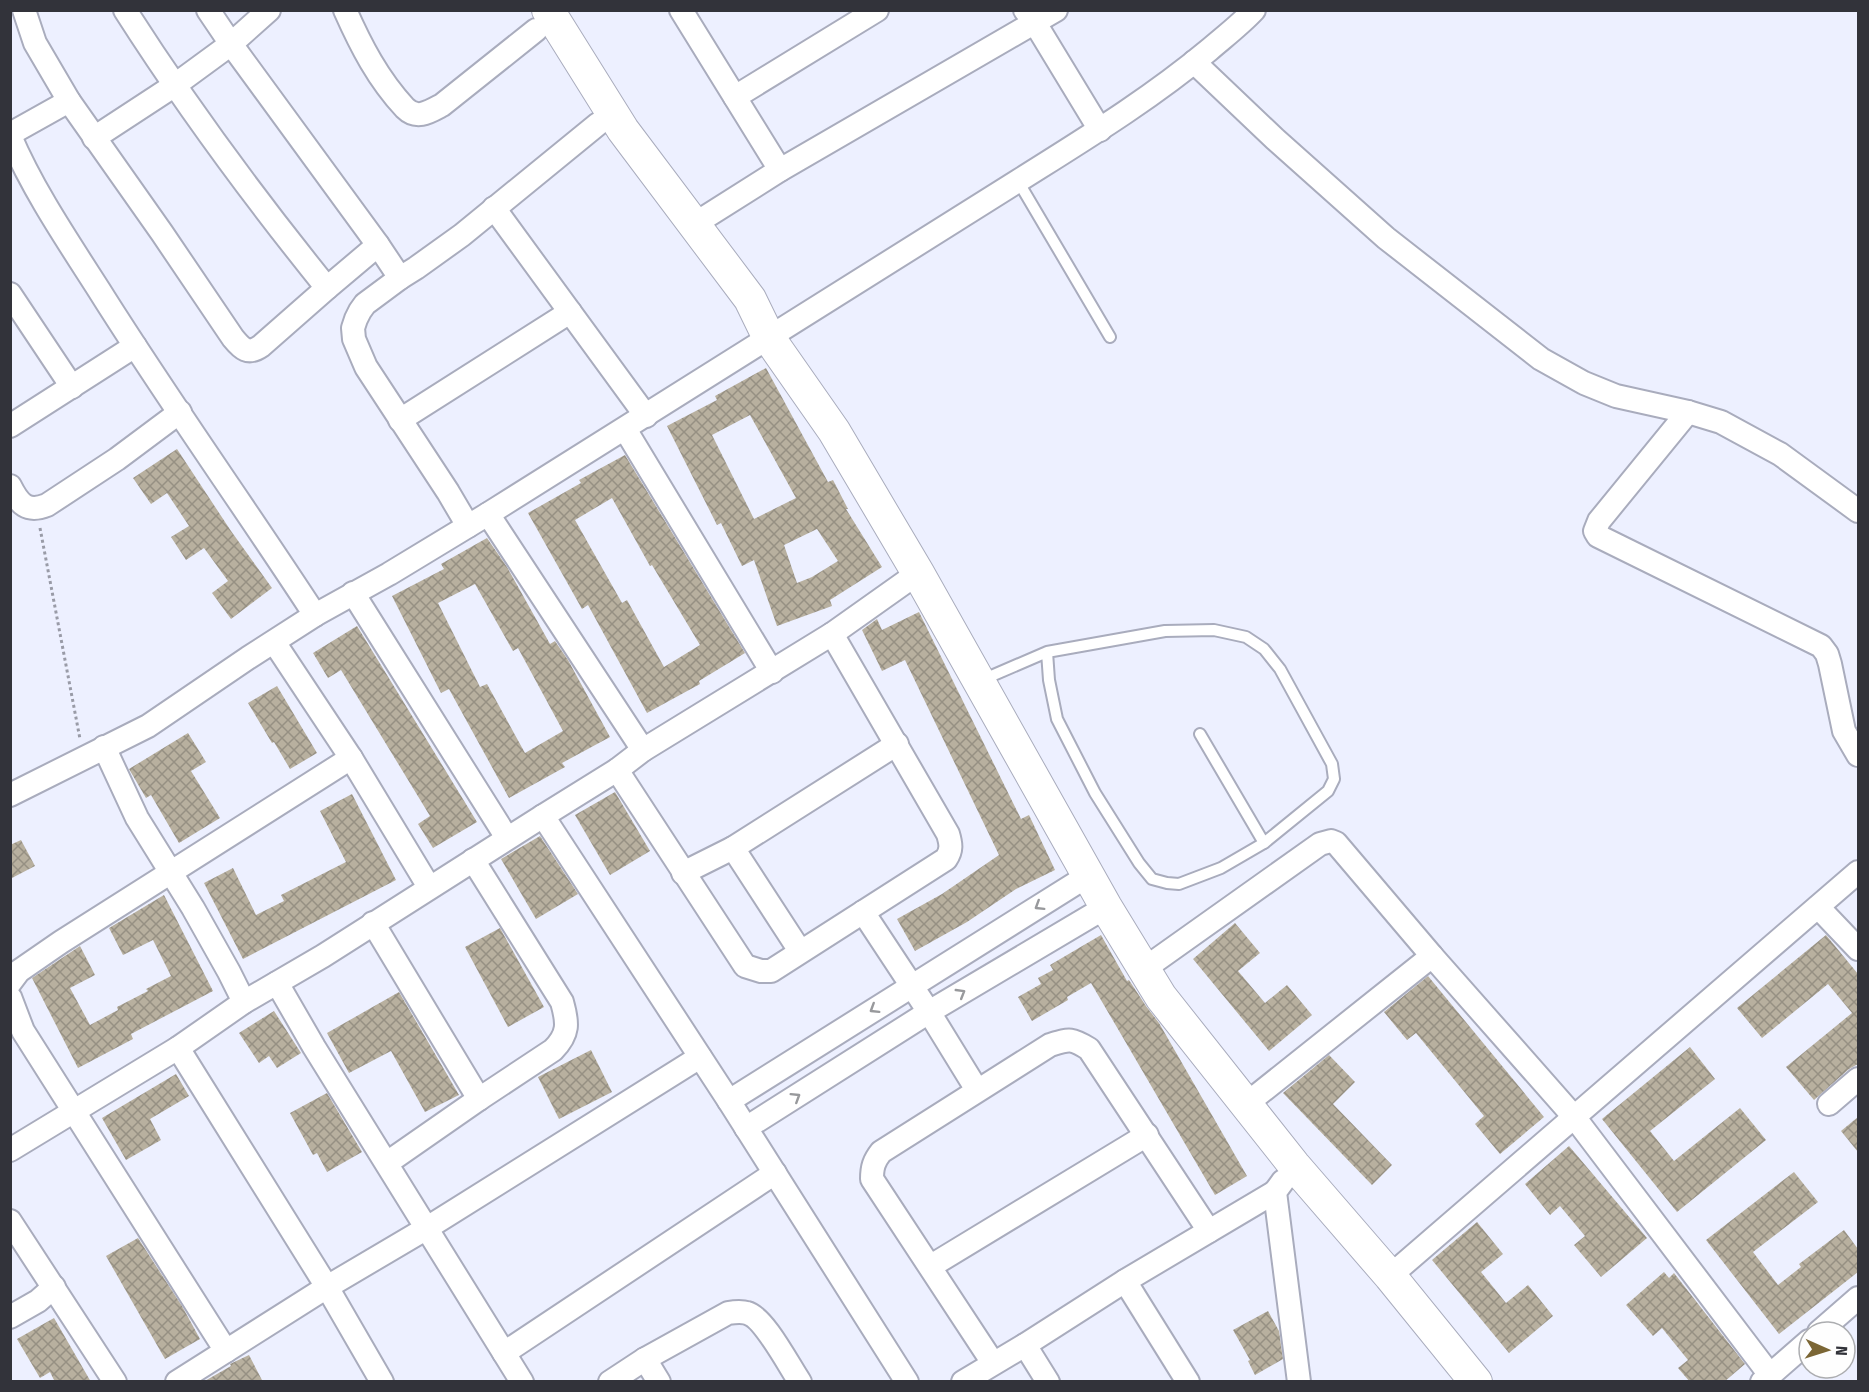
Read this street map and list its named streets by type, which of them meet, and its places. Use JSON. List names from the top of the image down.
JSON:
{
  "north": "right"
}
